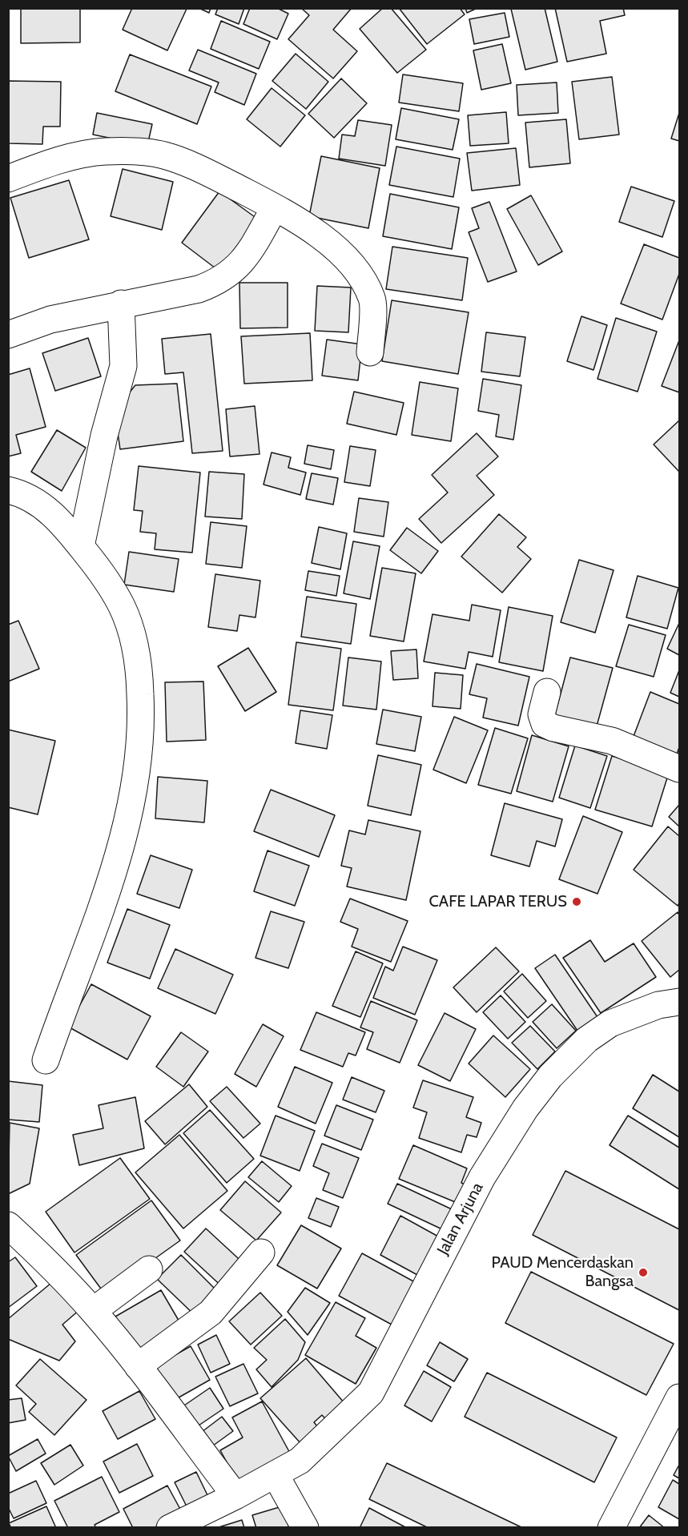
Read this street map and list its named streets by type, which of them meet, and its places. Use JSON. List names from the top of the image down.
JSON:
{
  "streets": {
    "street": ["Jalan Arjuna"]
  },
  "places": ["CAFE LAPAR TERUS", "PAUD Mencerdaskan Bangsa"]
}
